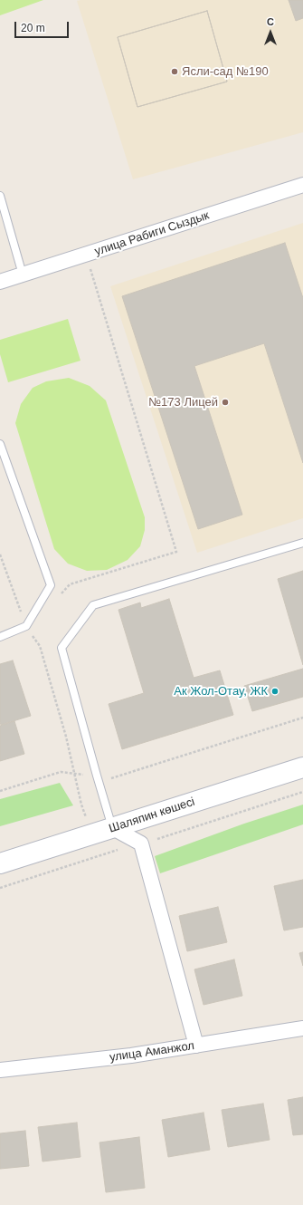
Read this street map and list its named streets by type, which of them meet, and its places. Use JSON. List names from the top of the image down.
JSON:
{
  "streets": {
    "main road": ["Шаляпин көшесі"],
    "street": ["улица Рабиги Сыздык", "улица Аманжол"]
  },
  "places": ["Ясли-сад №190", "№173 Лицей", "Ак Жол-Отау, ЖК"],
  "scale_bar": "20 m",
  "north": "top"
}
